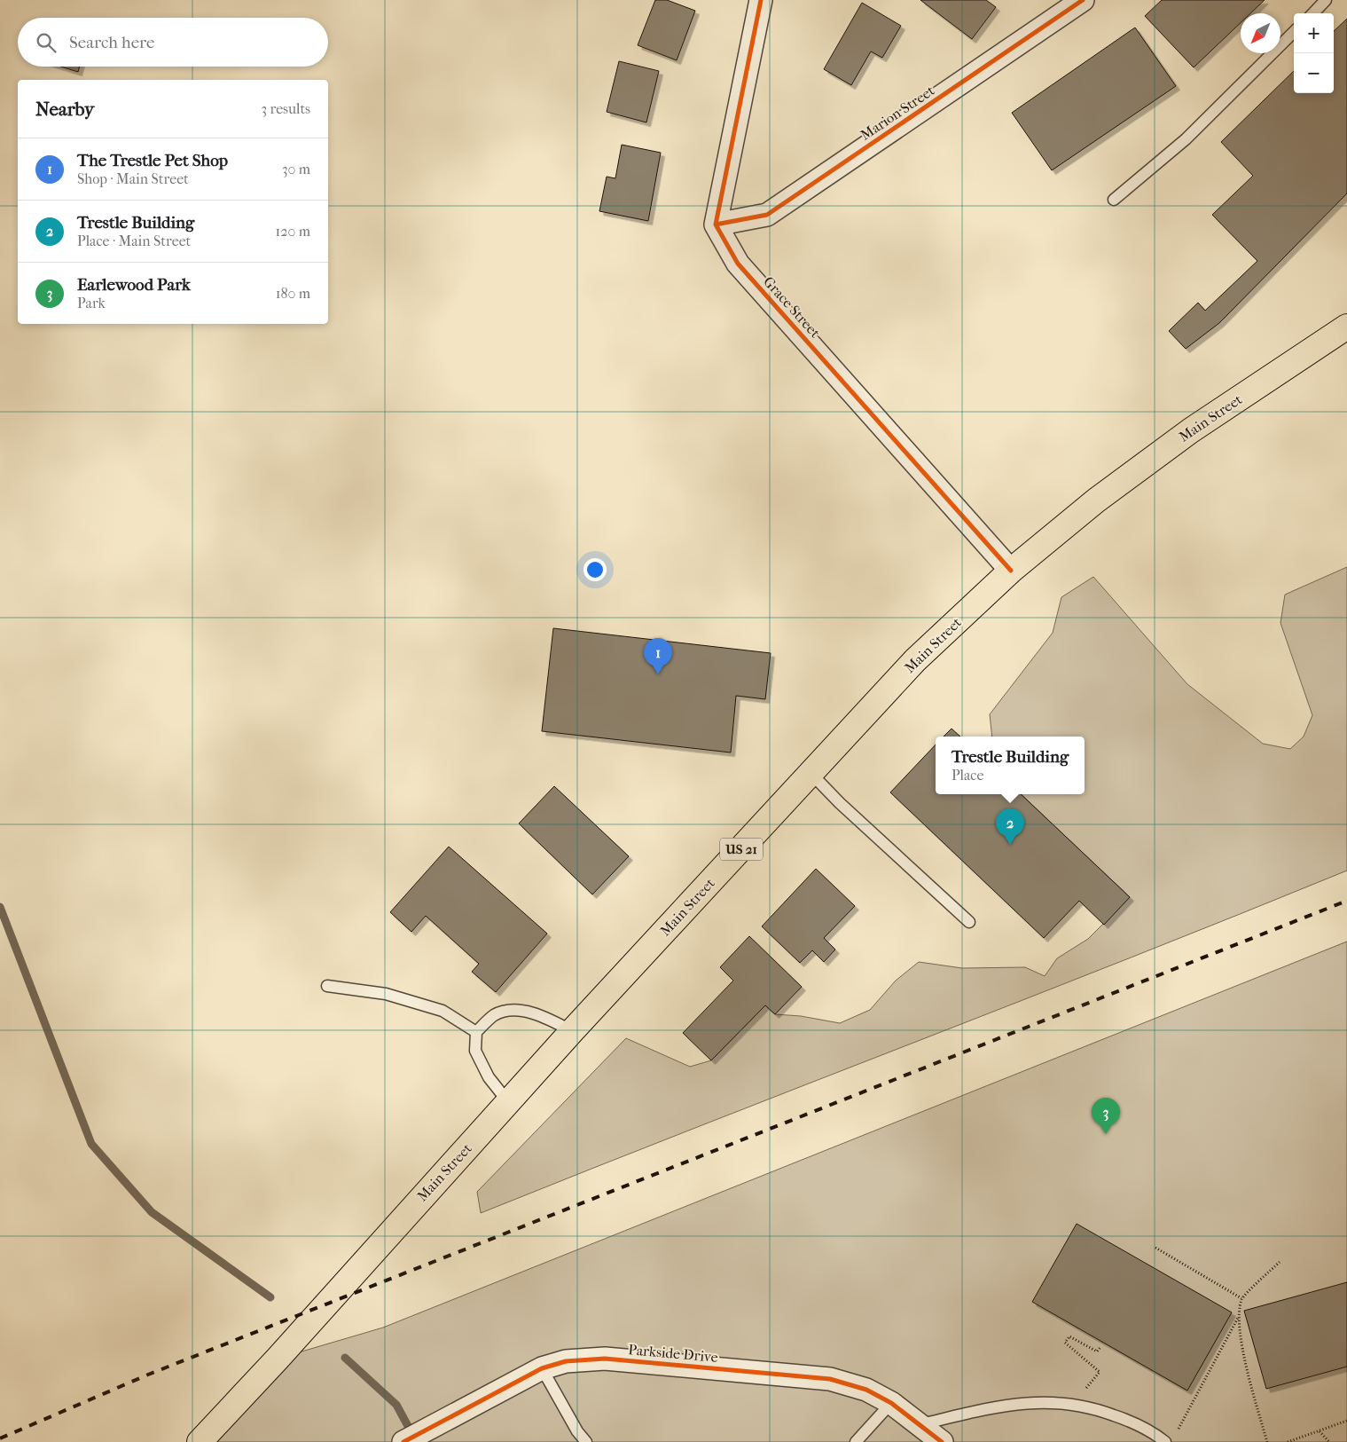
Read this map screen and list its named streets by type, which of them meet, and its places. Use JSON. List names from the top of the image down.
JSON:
{
  "streets": {
    "main road": ["Main Street", "US 21"],
    "street": ["Marion Street", "Grace Street", "Parkside Drive"]
  },
  "crossings": [
    ["Marion Street", "Grace Street"],
    ["Grace Street", "Main Street"]
  ],
  "north": "bottom left",
  "page": {
    "map_buttons": ["+", "−"],
    "search": "Search here",
    "heading": ["Nearby", "3 results"],
    "list": [
      {
        "mark": "1",
        "name": "The Trestle Pet Shop",
        "note": "Shop · Main Street",
        "value": "30 m"
      },
      {
        "mark": "2",
        "name": "Trestle Building",
        "note": "Place · Main Street",
        "value": "120 m"
      },
      {
        "mark": "3",
        "name": "Earlewood Park",
        "note": "Park",
        "value": "180 m"
      }
    ],
    "pins": ["1", "2", "3"],
    "popup": ["Trestle Building", "Place"]
  }
}
